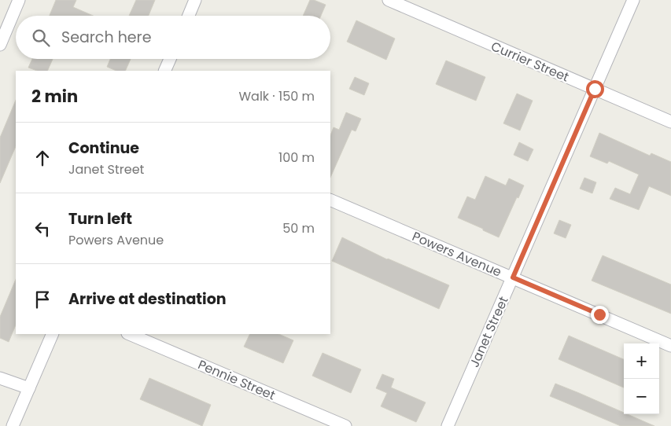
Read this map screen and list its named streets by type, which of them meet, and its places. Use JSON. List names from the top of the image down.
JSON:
{
  "streets": {
    "street": [
      "Currier Street",
      "Powers Avenue",
      "Janet Street",
      "Pennie Street"
    ]
  },
  "crossings": [
    ["Currier Street", "Janet Street"],
    ["Powers Avenue", "Janet Street"]
  ],
  "page": {
    "search": "Search here",
    "heading": ["2 min", "Walk · 150 m"],
    "list": [
      ["Continue", "Janet Street", "100 m"],
      ["Turn left", "Powers Avenue", "50 m"],
      "Arrive at destination"
    ],
    "map_buttons": ["+", "−"]
  }
}
